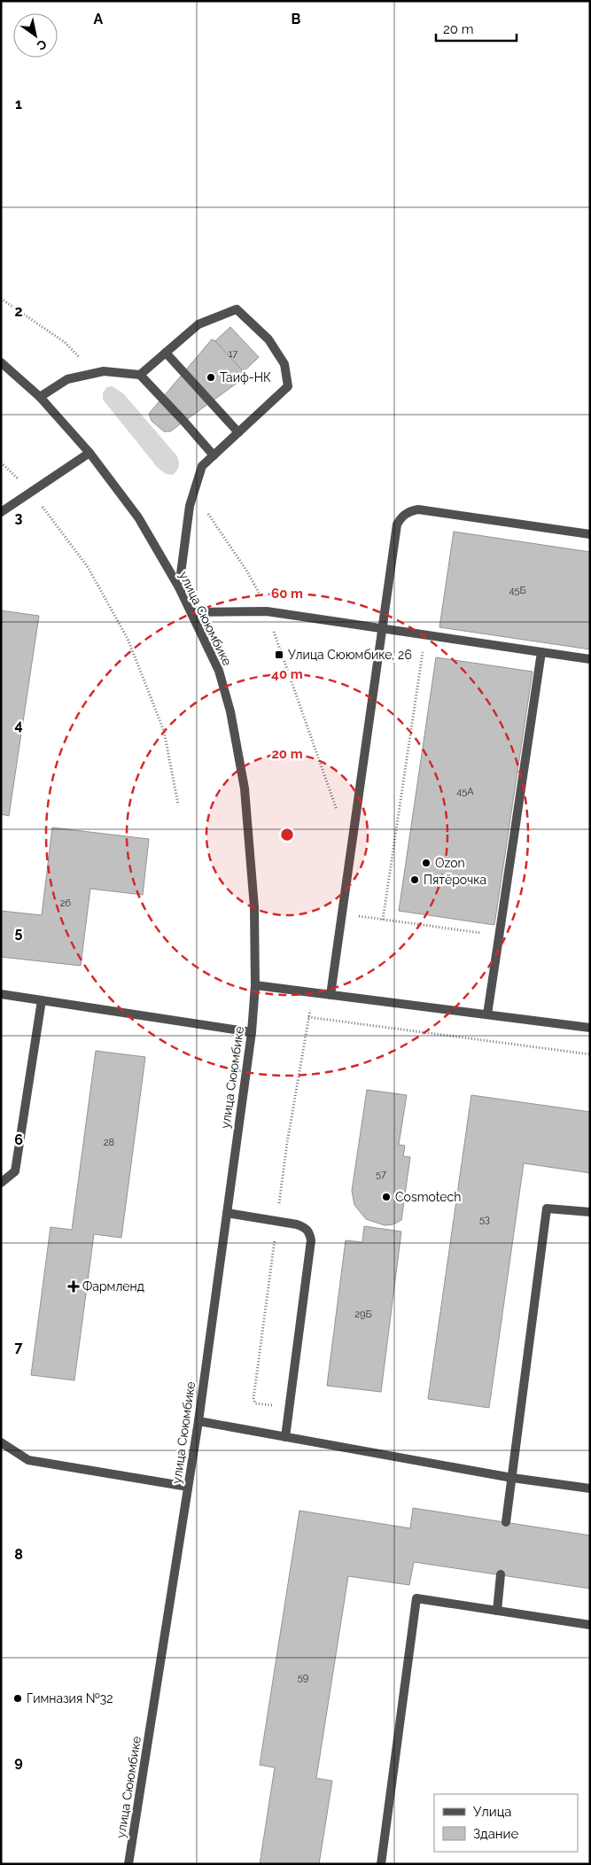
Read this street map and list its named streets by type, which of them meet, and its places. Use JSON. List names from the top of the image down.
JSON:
{
  "streets": {
    "street": ["улица Сююмбике"]
  },
  "places": {
    "other": [
      "Таиф-НК",
      "Ozon",
      "Пятёрочка",
      "Cosmotech",
      "Гимназия №32"
    ],
    "transit": ["Улица Сююмбике, 26"],
    "health": ["Фармленд"]
  },
  "house_numbers": [
    "17",
    "45Б",
    "45А",
    "26",
    "28",
    "57",
    "53",
    "29Б",
    "59"
  ],
  "legend": ["Улица", "Здание"],
  "scale_bar": "20 m",
  "north": "bottom right",
  "grid": {
    "columns": ["A", "B"],
    "rows": [
      "1",
      "2",
      "3",
      "4",
      "5",
      "6",
      "7",
      "8",
      "9"
    ]
  },
  "rings": ["60 m", "40 m", "20 m"]
}
